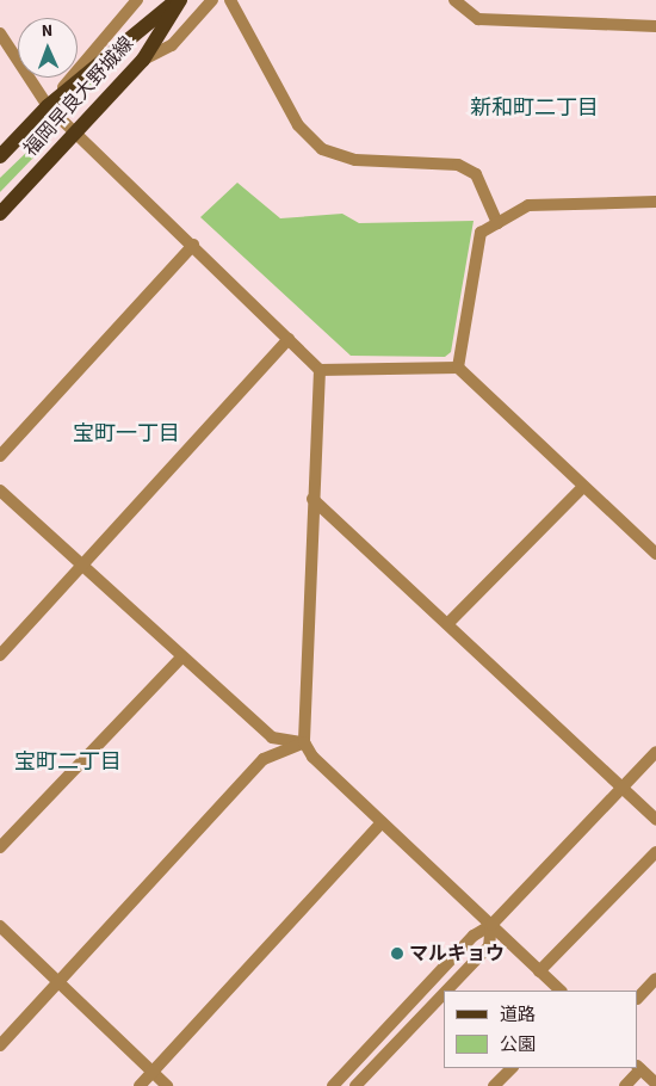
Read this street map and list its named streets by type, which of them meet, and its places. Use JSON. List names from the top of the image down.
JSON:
{
  "streets": {
    "main road": ["福岡早良大野城線"]
  },
  "districts": ["新和町二丁目", "宝町一丁目", "宝町二丁目"],
  "places": ["マルキョウ"],
  "legend": ["道路", "公園"],
  "north": "top"
}
